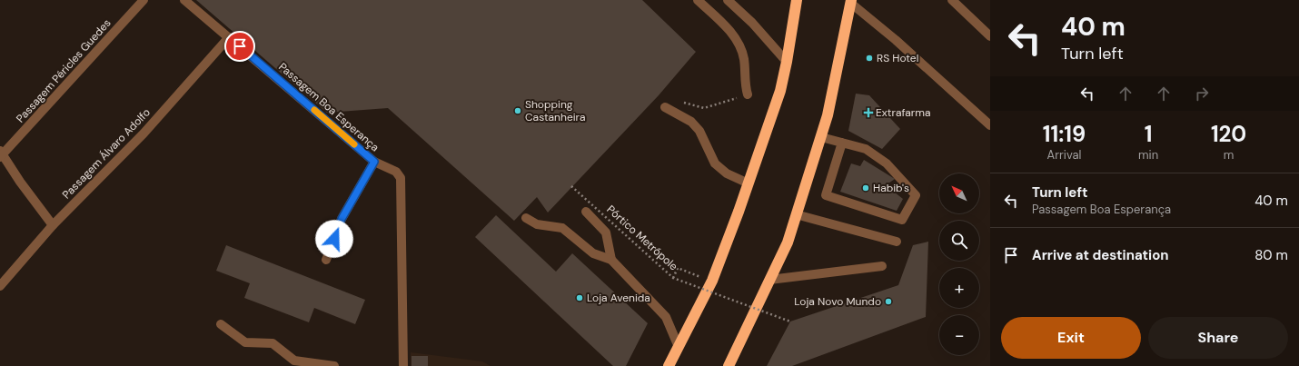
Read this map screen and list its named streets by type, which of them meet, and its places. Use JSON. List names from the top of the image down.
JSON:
{
  "streets": {
    "street": ["Passagem Péricles Guedes", "Passagem Boa Esperança", "Passagem Álvaro Adolfo"],
    "path": ["Pórtico Metrópole"]
  },
  "crossings": [
    ["Passagem Boa Esperança", "Passagem Álvaro Adolfo"]
  ],
  "places": {
    "other": [
      "RS Hotel",
      "Shopping Castanheira",
      "Habib's",
      "Loja Avenida",
      "Loja Novo Mundo"
    ],
    "health": ["Extrafarma"]
  },
  "north": "top left",
  "page": {
    "turn": ["40 m", "Turn left"],
    "eta": [
      "11:19",
      "Arrival",
      "1",
      "min",
      "120",
      "m"
    ],
    "list": [
      {
        "name": "Turn left",
        "note": "Passagem Boa Esperança",
        "value": "40 m"
      },
      {
        "name": "Arrive at destination",
        "value": "80 m"
      }
    ],
    "map_buttons": ["+", "−"],
    "buttons": ["Exit", "Share"]
  }
}
